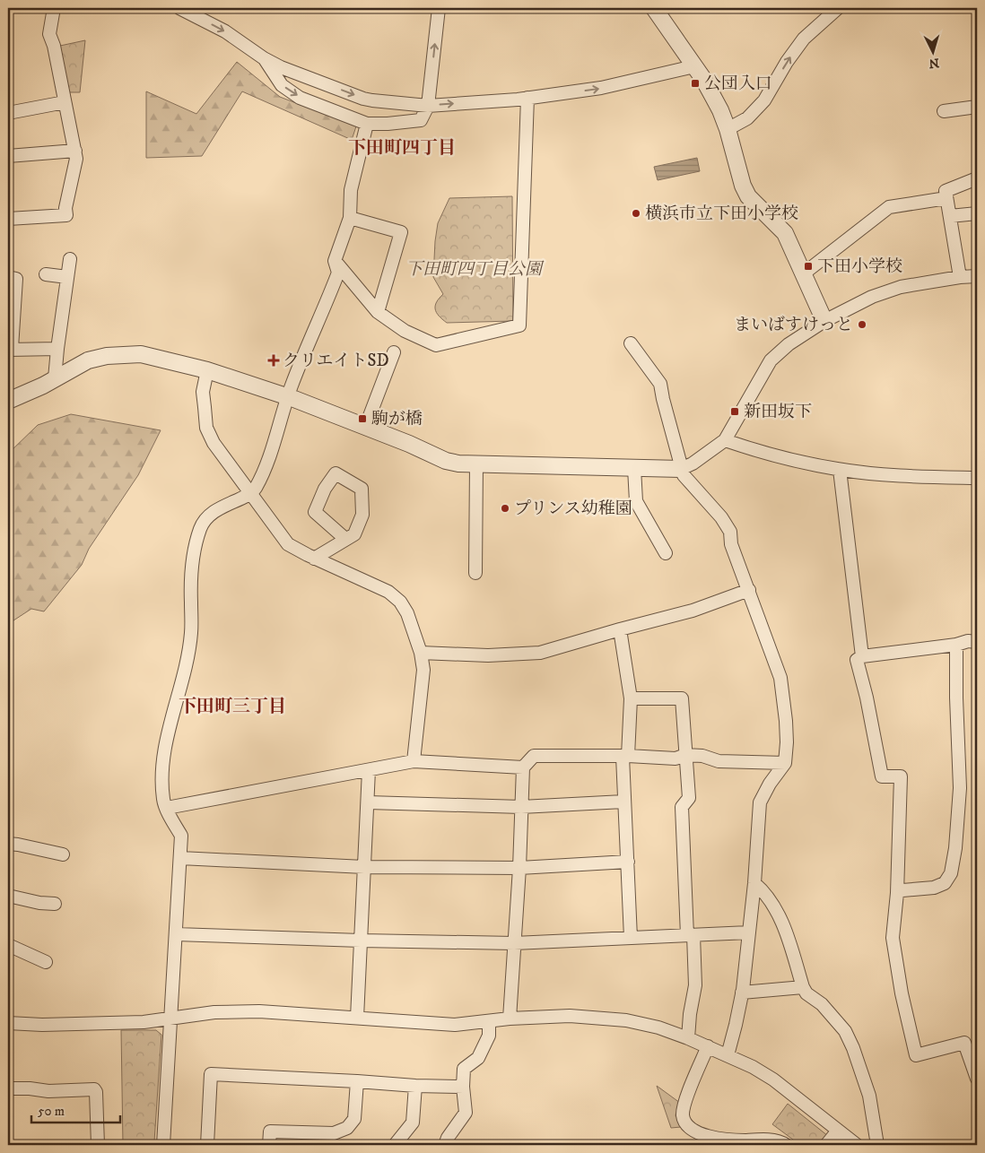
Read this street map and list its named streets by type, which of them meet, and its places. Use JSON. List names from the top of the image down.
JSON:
{
  "districts": ["下田町四丁目", "下田町三丁目"],
  "parks": ["下田町四丁目公園"],
  "places": {
    "transit": [
      "公団入口",
      "下田小学校",
      "新田坂下",
      "駒が橋"
    ],
    "other": ["横浜市立下田小学校", "まいばすけっと", "プリンス幼稚園"],
    "health": ["クリエイトSD"]
  },
  "scale_bar": "50 m",
  "north": "bottom"
}
